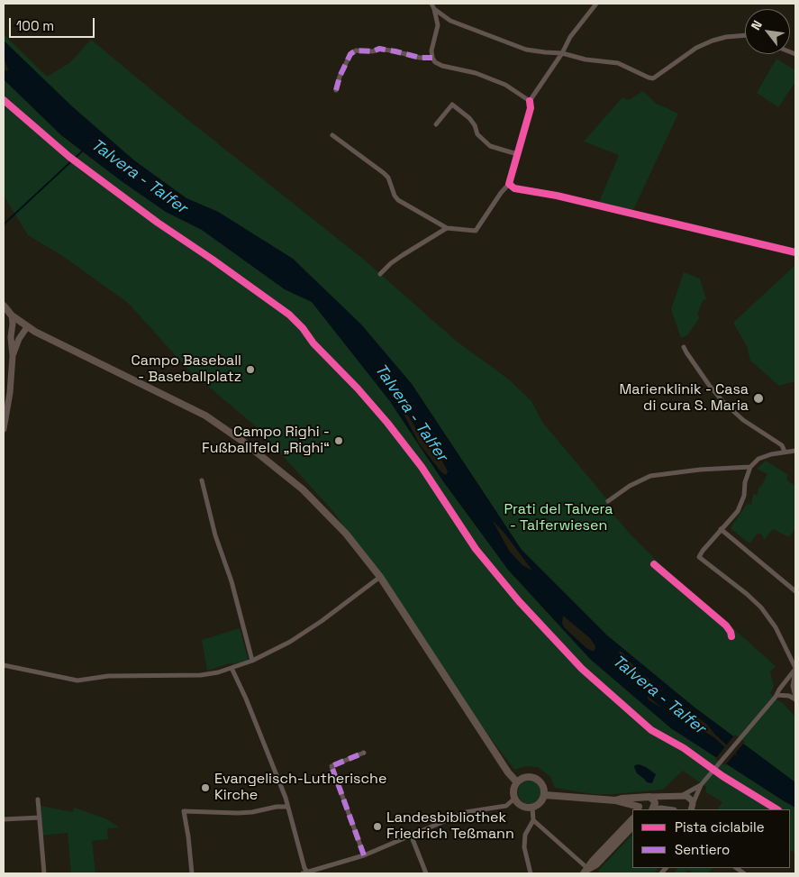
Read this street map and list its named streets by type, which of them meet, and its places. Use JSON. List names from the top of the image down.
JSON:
{
  "water": ["Talvera - Talfer"],
  "parks": ["Prati del Talvera - Talferwiesen"],
  "places": [
    "Campo Baseball - Baseballplatz",
    "Marienklinik - Casa di cura S. Maria",
    "Campo Righi - Fußballfeld „Righi“",
    "Evangelisch-Lutherische Kirche",
    "Landesbibliothek Friedrich Teßmann"
  ],
  "legend": ["Pista ciclabile", "Sentiero"],
  "scale_bar": "100 m",
  "north": "top left"
}
